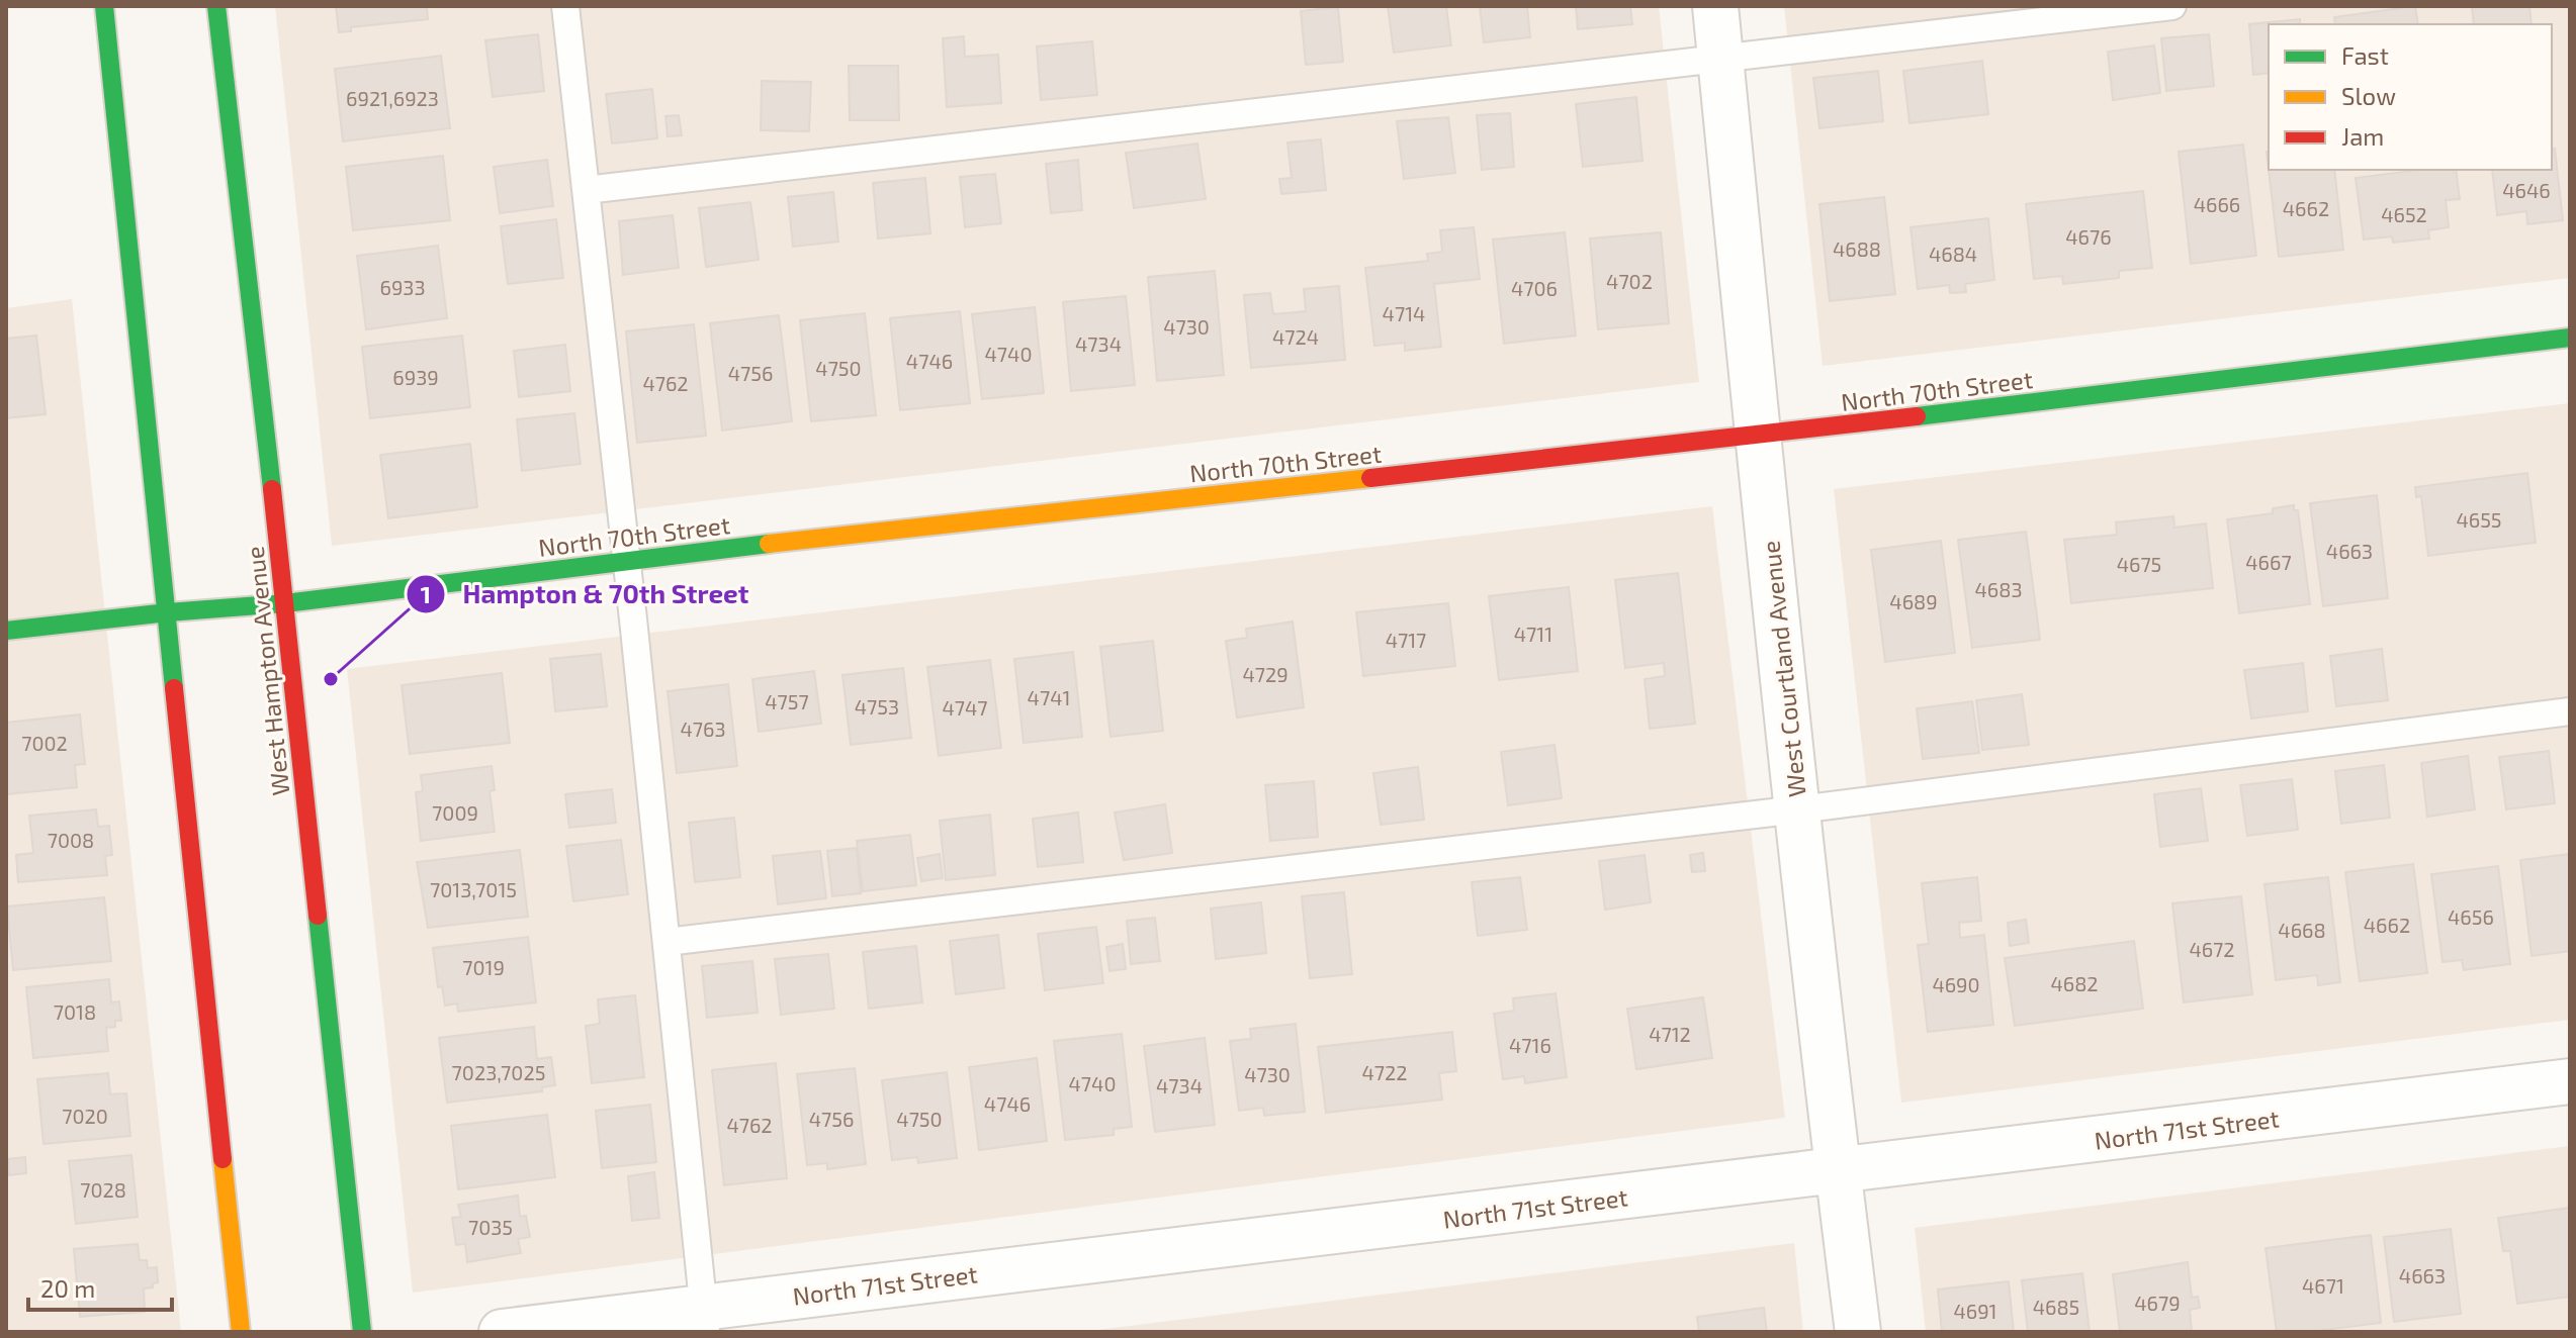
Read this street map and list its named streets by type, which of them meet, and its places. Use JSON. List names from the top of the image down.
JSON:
{
  "streets": {
    "main road": ["North 70th Street", "West Hampton Avenue"],
    "street": ["West Courtland Avenue", "North 71st Street"]
  },
  "crossings": [
    ["North 70th Street", "West Courtland Avenue"],
    ["North 70th Street", "West Hampton Avenue"],
    ["West Courtland Avenue", "North 71st Street"]
  ],
  "places": ["Hampton & 70th Street"],
  "house_numbers": [
    "6921,6923",
    "4646",
    "4666",
    "4662",
    "4652",
    "4676",
    "4688",
    "4684",
    "4702",
    "6933",
    "4706",
    "4714",
    "4730",
    "4724",
    "4734",
    "4740",
    "4746",
    "4750",
    "4756",
    "6939",
    "4762",
    "4655",
    "4663",
    "4667",
    "4675",
    "4683",
    "4689",
    "4711",
    "4717",
    "4729",
    "4741",
    "4757",
    "4753",
    "4747",
    "4763",
    "7002",
    "7009",
    "7008",
    "7013,7015",
    "4656",
    "4662",
    "4668",
    "4672",
    "7019",
    "4682",
    "4690",
    "7018",
    "4712",
    "4716",
    "7023,7025",
    "4722",
    "4730",
    "4740",
    "4734",
    "4746",
    "7020",
    "4756",
    "4750",
    "4762",
    "7028",
    "7035",
    "4663",
    "4671",
    "4679",
    "4685",
    "4691"
  ],
  "legend": ["Fast", "Slow", "Jam"],
  "scale_bar": "20 m"
}
